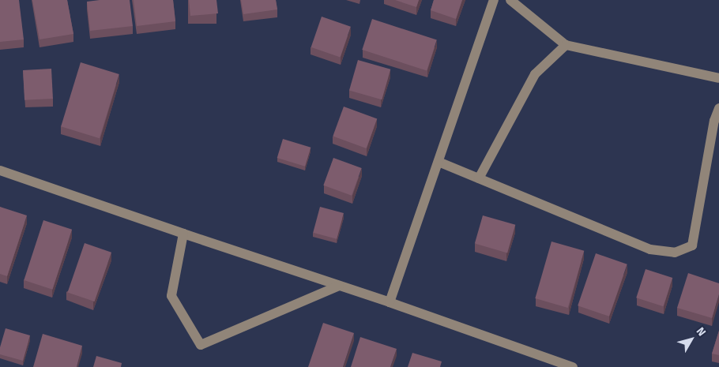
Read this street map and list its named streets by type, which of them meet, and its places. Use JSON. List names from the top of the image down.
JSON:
{
  "north": "top right"
}
